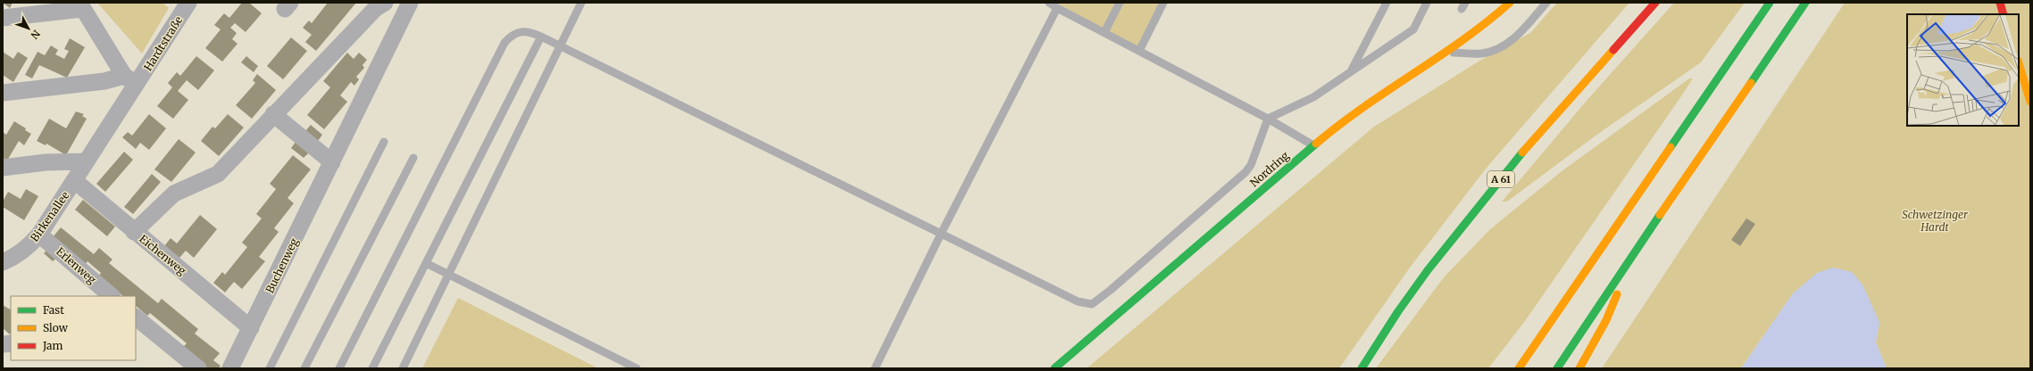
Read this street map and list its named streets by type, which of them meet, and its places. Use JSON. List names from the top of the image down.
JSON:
{
  "streets": {
    "main road": ["Nordring", "A 61"],
    "street": [
      "Hardtstraße",
      "Birkenallee",
      "Eichenweg",
      "Erlenweg",
      "Buchenweg"
    ]
  },
  "crossings": [
    ["Hardtstraße", "Birkenallee"],
    ["Birkenallee", "Eichenweg"],
    ["Birkenallee", "Erlenweg"],
    ["Eichenweg", "Buchenweg"]
  ],
  "parks": ["Schwetzinger Hardt"],
  "legend": ["Fast", "Slow", "Jam"],
  "north": "bottom right"
}
